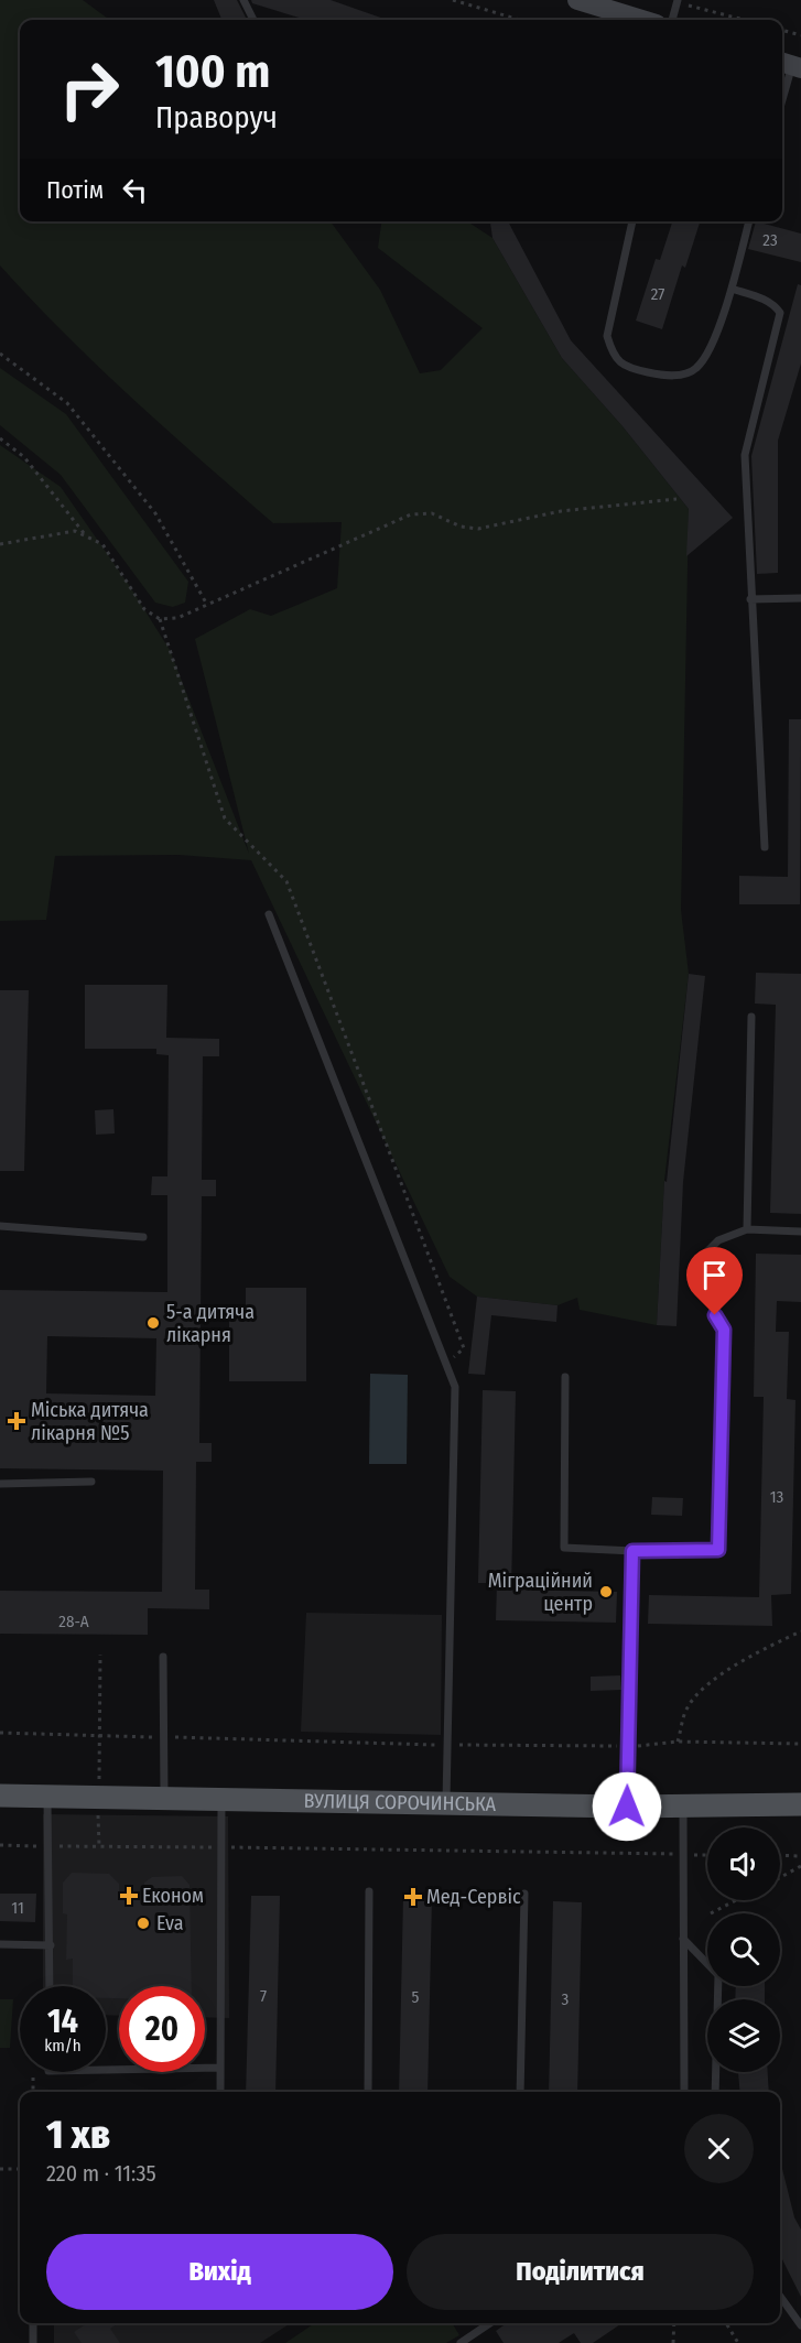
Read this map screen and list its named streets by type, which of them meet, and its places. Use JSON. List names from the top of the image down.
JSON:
{
  "streets": {
    "main road": ["ВУЛИЦЯ СОРОЧИНСЬКА"]
  },
  "places": {
    "other": ["5-а дитяча лікарня", "Міграційний центр", "Eva"],
    "health": ["Міська дитяча лікарня №5", "Економ", "Мед-Сервіс"]
  },
  "house_numbers": [
    "23",
    "27",
    "13",
    "28-А",
    "11",
    "7",
    "5",
    "3"
  ],
  "page": {
    "turn": ["100 m", "Праворуч"],
    "then": "Потім",
    "speed": "14 km/h",
    "limit": "20",
    "heading": ["1 хв", "220 m · 11:35"],
    "buttons": ["Вихід", "Поділитися"]
  }
}
